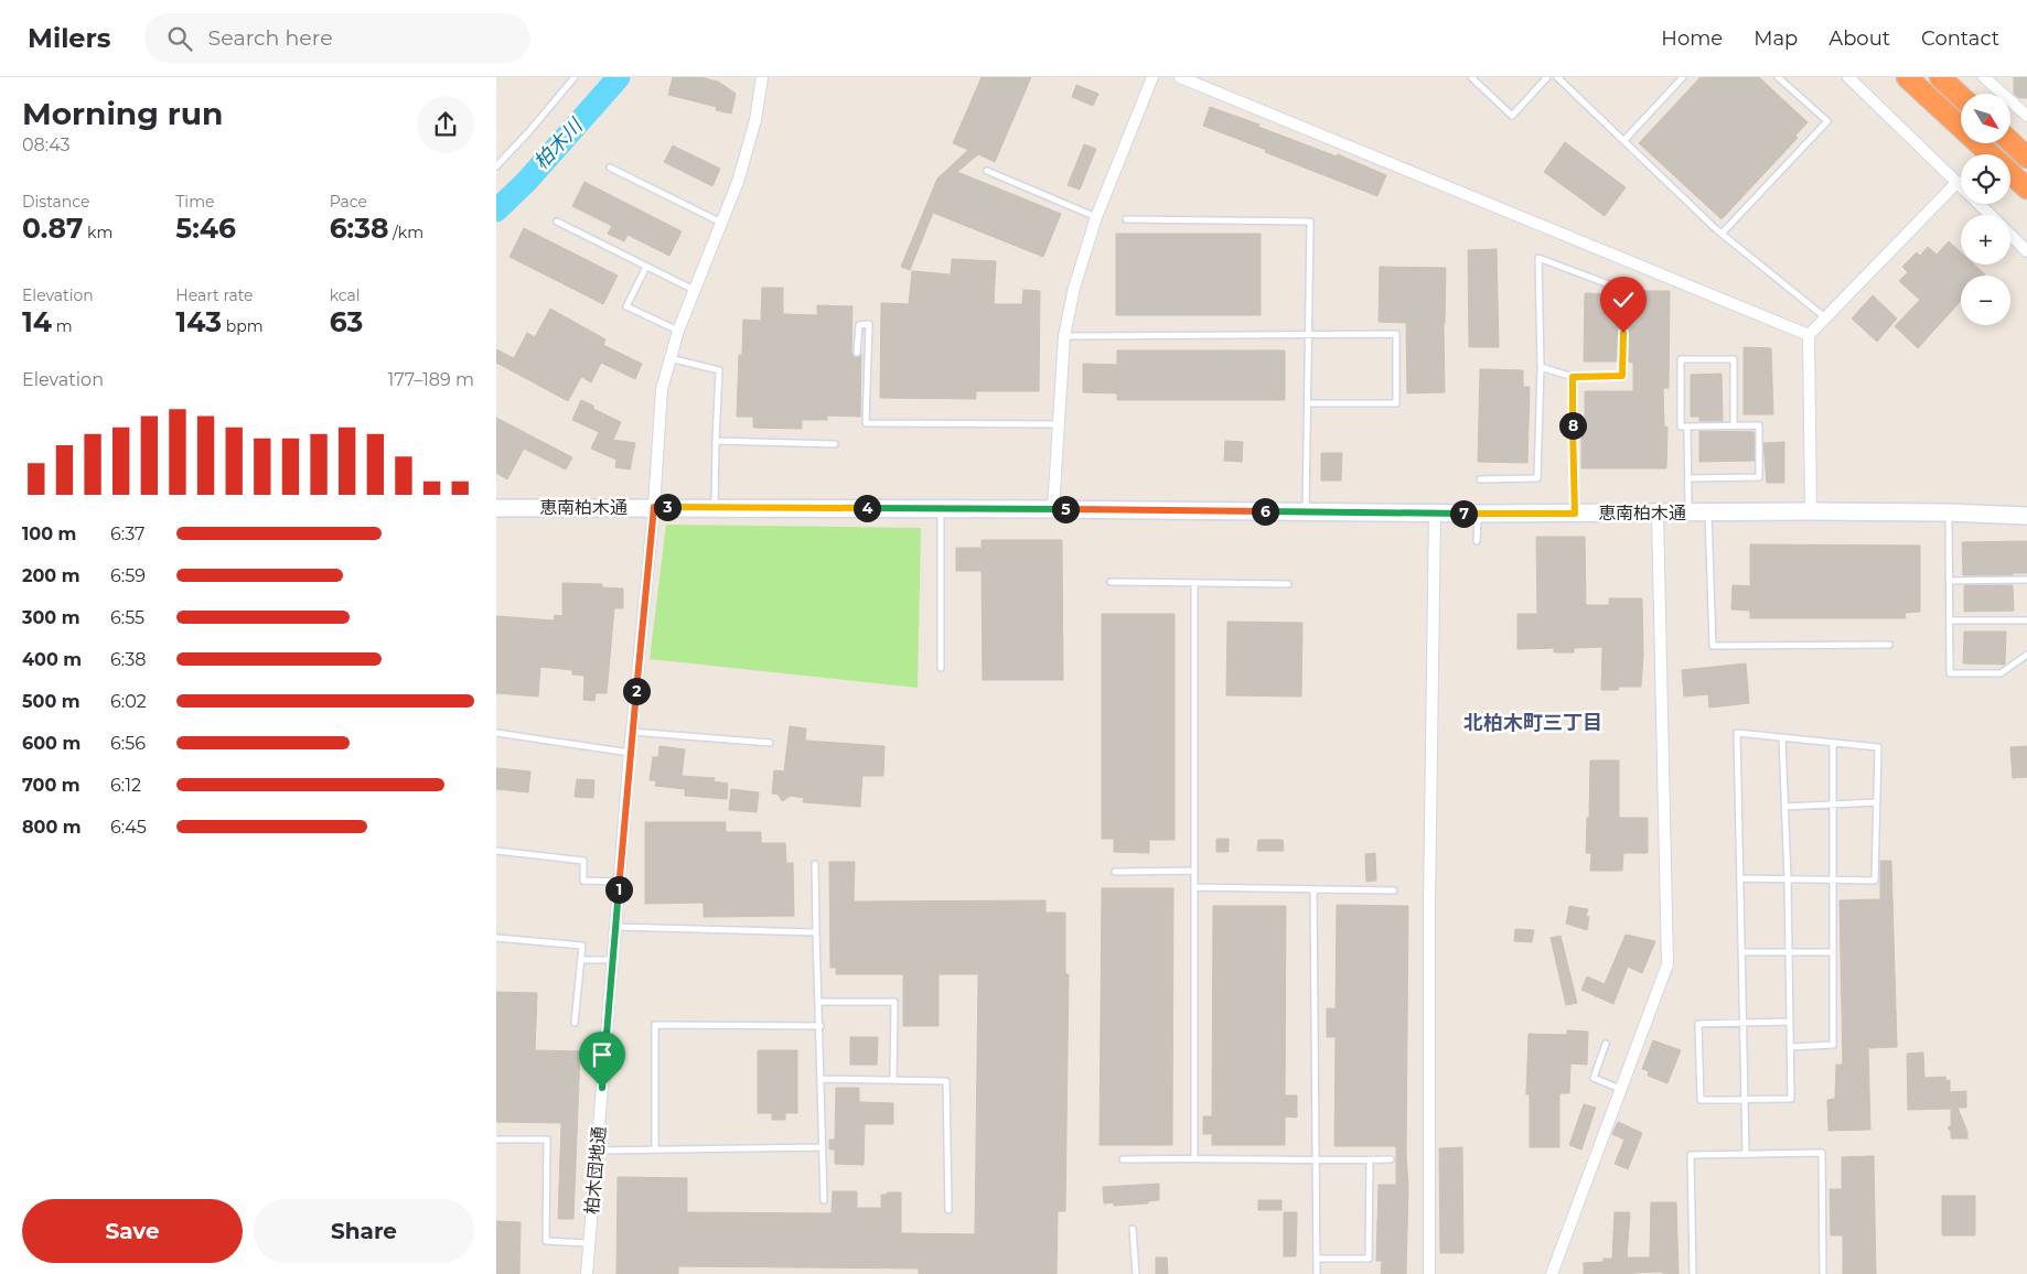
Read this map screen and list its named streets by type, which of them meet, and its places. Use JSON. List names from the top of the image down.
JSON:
{
  "streets": {
    "street": ["恵南柏木通", "柏木団地通"]
  },
  "crossings": [
    ["恵南柏木通", "柏木団地通"]
  ],
  "districts": ["北柏木町三丁目"],
  "water": ["柏木川"],
  "north": "bottom right",
  "page": {
    "header": "Milers",
    "search": "Search here",
    "nav": [
      "Home",
      "Map",
      "About",
      "Contact"
    ],
    "heading": ["Morning run", "08:43"],
    "map_buttons": ["+", "−"],
    "stats": [
      ["Distance", "0.87 km"],
      ["Time", "5:46"],
      ["Pace", "6:38 /km"],
      ["Elevation", "14 m"],
      ["Heart rate", "143 bpm"],
      ["kcal", "63"]
    ],
    "chart": ["Elevation", "177–189 m"],
    "pins": [
      "8",
      "3",
      "4",
      "5",
      "6",
      "7",
      "2",
      "1"
    ],
    "list": [
      {
        "name": "100 m",
        "note": "6:37"
      },
      {
        "name": "200 m",
        "note": "6:59"
      },
      {
        "name": "300 m",
        "note": "6:55"
      },
      {
        "name": "400 m",
        "note": "6:38"
      },
      {
        "name": "500 m",
        "note": "6:02"
      },
      {
        "name": "600 m",
        "note": "6:56"
      },
      {
        "name": "700 m",
        "note": "6:12"
      },
      {
        "name": "800 m",
        "note": "6:45"
      }
    ],
    "buttons": ["Save", "Share"]
  }
}
